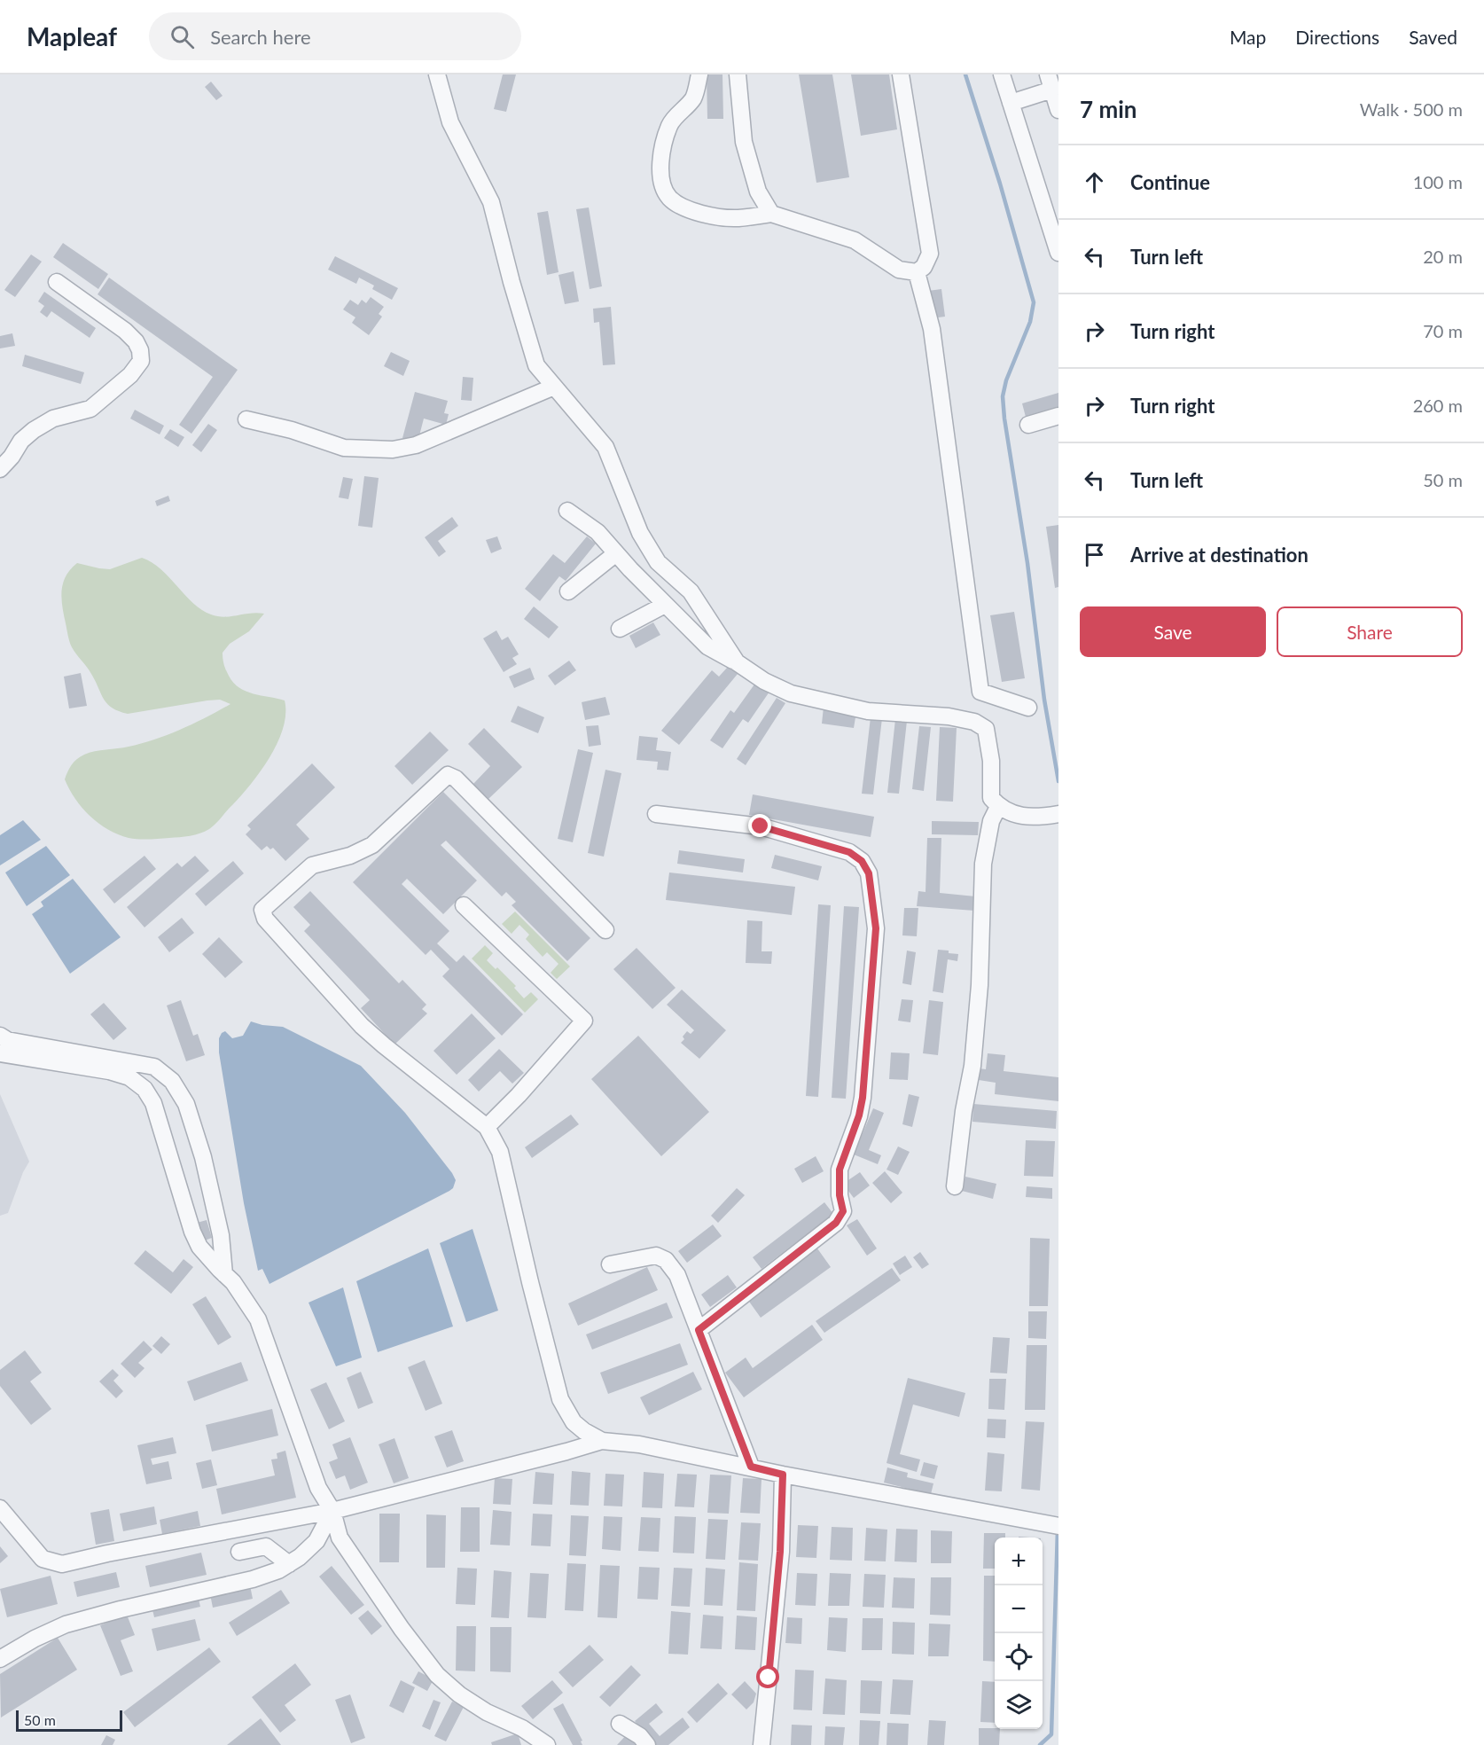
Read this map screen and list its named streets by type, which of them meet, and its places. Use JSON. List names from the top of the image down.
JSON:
{
  "scale_bar": "50 m",
  "page": {
    "header": "Mapleaf",
    "search": "Search here",
    "nav": ["Map", "Directions", "Saved"],
    "heading": ["7 min", "Walk · 500 m"],
    "list": [
      ["Continue", "100 m"],
      ["Turn left", "20 m"],
      ["Turn right", "70 m"],
      ["Turn right", "260 m"],
      ["Turn left", "50 m"],
      "Arrive at destination"
    ],
    "buttons": ["Save", "Share"],
    "map_buttons": ["+", "−"],
    "scale": "50 m"
  }
}
